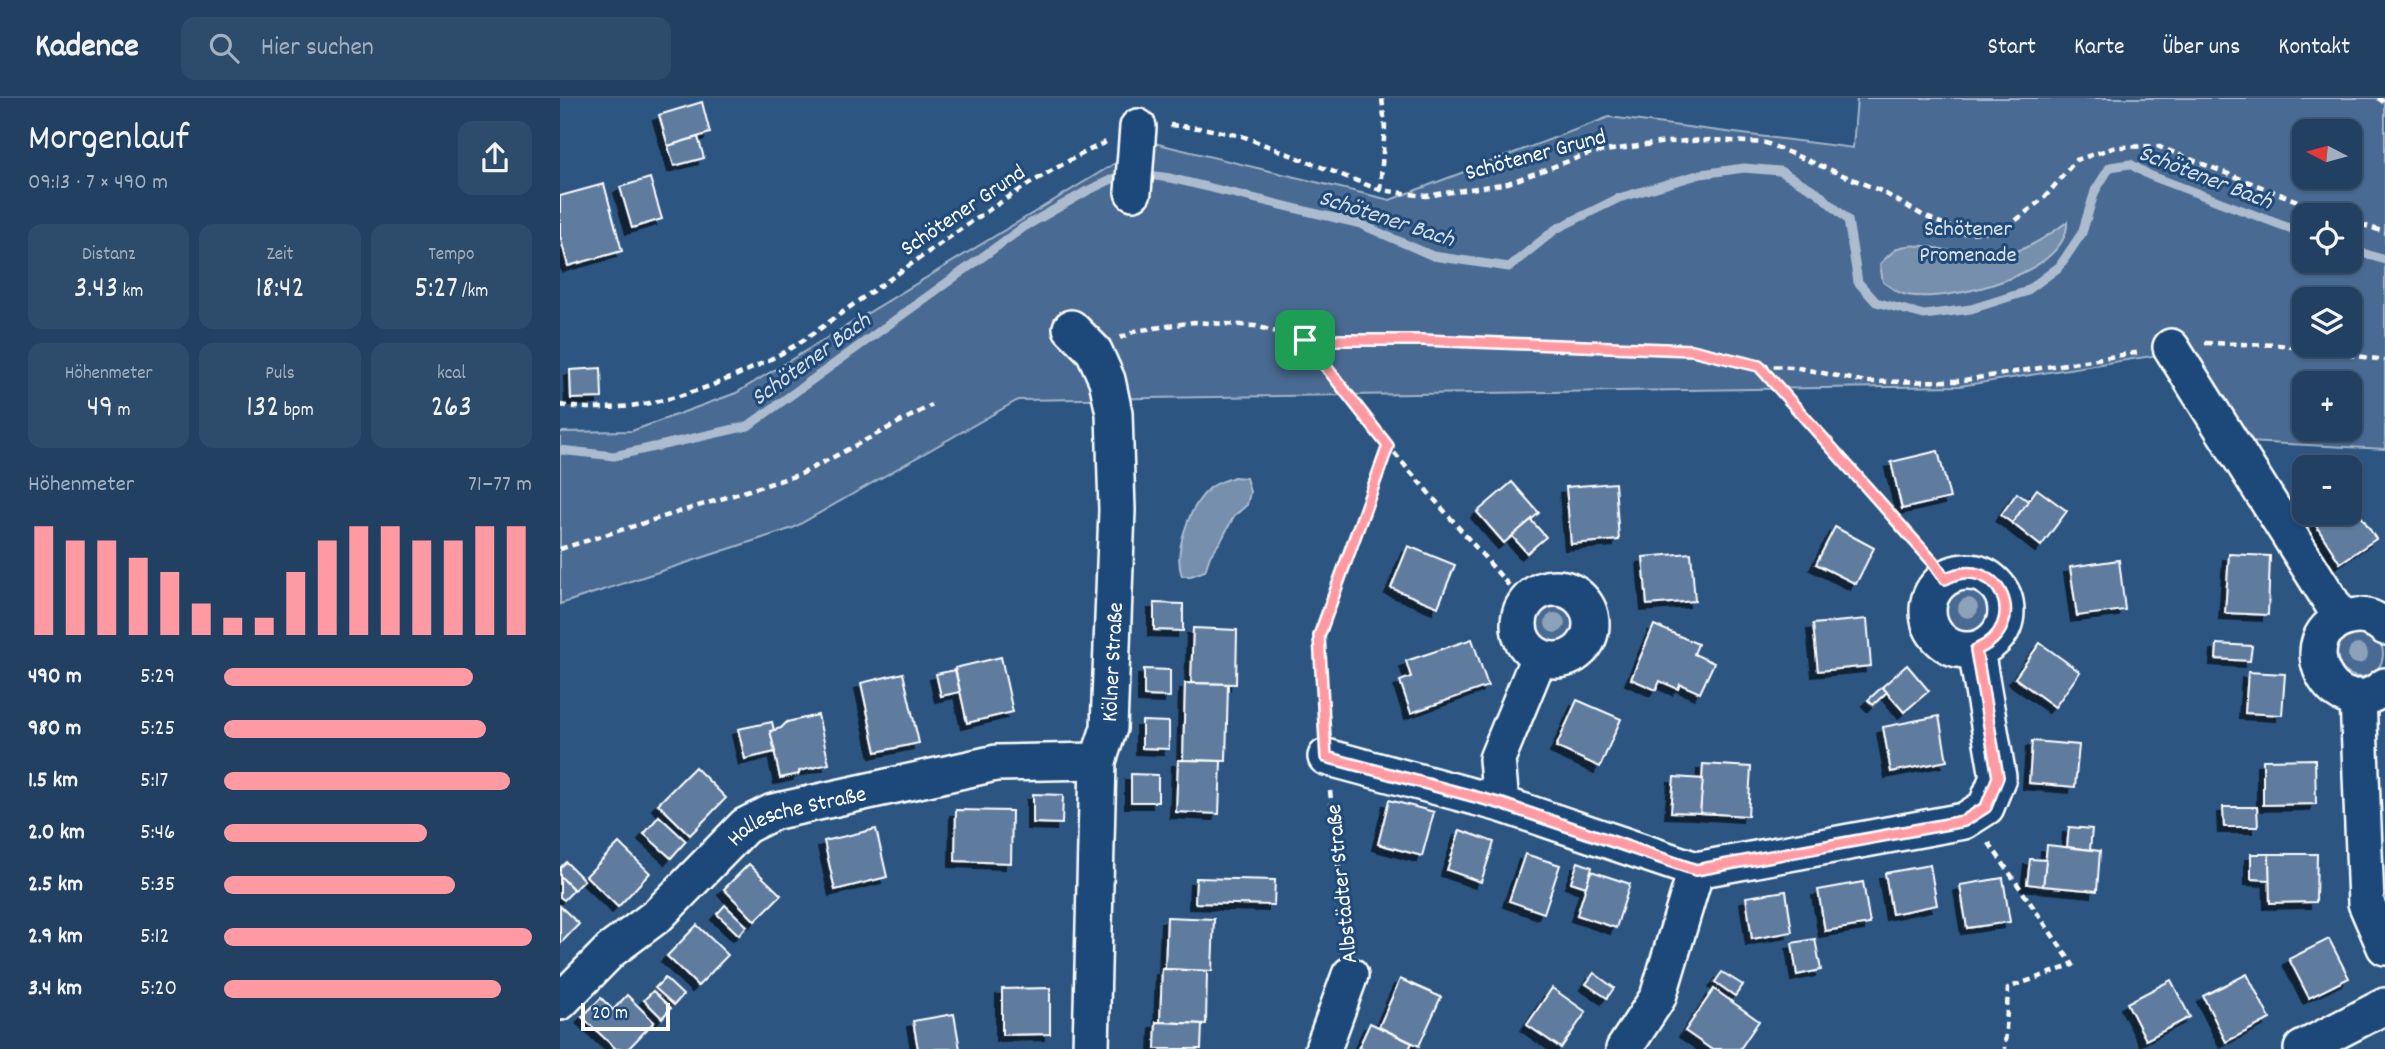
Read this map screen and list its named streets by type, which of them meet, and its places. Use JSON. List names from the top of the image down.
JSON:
{
  "streets": {
    "street": ["Kölner Straße", "Hallesche Straße", "Albstädter Straße"],
    "path": ["Schötener Grund"]
  },
  "crossings": [
    ["Kölner Straße", "Hallesche Straße"]
  ],
  "water": ["Schötener Bach"],
  "parks": ["Schötener Promenade"],
  "scale_bar": "20 m",
  "north": "left",
  "page": {
    "header": "Kadence",
    "search": "Hier suchen",
    "nav": [
      "Start",
      "Karte",
      "Über uns",
      "Kontakt"
    ],
    "heading": ["Morgenlauf", "09:13 · 7 × 490 m"],
    "map_buttons": ["+", "−"],
    "stats": [
      ["Distanz", "3.43 km"],
      ["Zeit", "18:42"],
      ["Tempo", "5:27 /km"],
      ["Höhenmeter", "49 m"],
      ["Puls", "132 bpm"],
      ["kcal", "263"]
    ],
    "chart": ["Höhenmeter", "71–77 m"],
    "list": [
      {
        "name": "490 m",
        "note": "5:29"
      },
      {
        "name": "980 m",
        "note": "5:25"
      },
      {
        "name": "1.5 km",
        "note": "5:17"
      },
      {
        "name": "2.0 km",
        "note": "5:46"
      },
      {
        "name": "2.5 km",
        "note": "5:35"
      },
      {
        "name": "2.9 km",
        "note": "5:12"
      },
      {
        "name": "3.4 km",
        "note": "5:20"
      }
    ],
    "scale": "20 m"
  }
}
